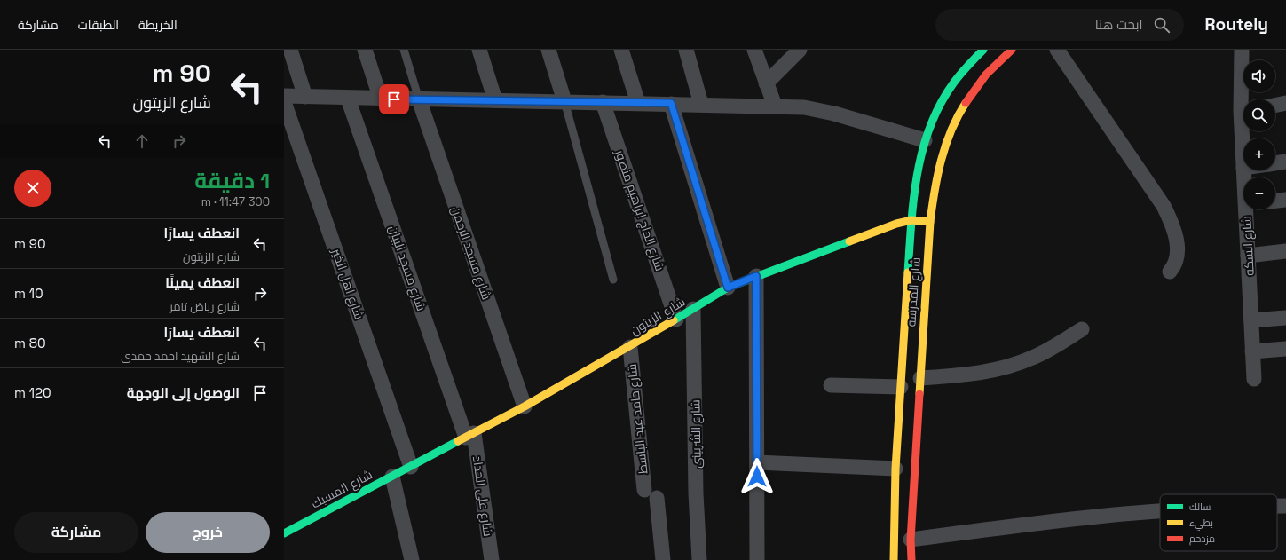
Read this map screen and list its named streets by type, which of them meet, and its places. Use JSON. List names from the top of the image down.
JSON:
{
  "streets": {
    "street": [
      "شارع الحاج ابراهيم منصور",
      "شارع السكه",
      "شارع مسجد الرحمن",
      "شارع مسجد البيان",
      "شارع اهل الخير",
      "شارع المدرسه",
      "شارع الزيتون",
      "شارع حامد عبد الباسط",
      "شارع الشربينى",
      "شارع المسبك",
      "شارع على الحداد"
    ]
  },
  "crossings": [
    ["شارع الحاج ابراهيم منصور", "شارع الزيتون"],
    ["شارع مسجد الرحمن", "شارع الزيتون"],
    ["شارع مسجد البيان", "شارع الزيتون"],
    ["شارع مسجد البيان", "شارع على الحداد"],
    ["شارع اهل الخير", "شارع الزيتون"],
    ["شارع اهل الخير", "شارع المسبك"],
    ["شارع المدرسه", "شارع الزيتون"],
    ["شارع الزيتون", "شارع حامد عبد الباسط"],
    ["شارع الزيتون", "شارع الشربينى"],
    ["شارع الزيتون", "شارع المسبك"],
    ["شارع الزيتون", "شارع على الحداد"]
  ],
  "legend": ["سالك", "بطيء", "مزدحم"],
  "page": {
    "header": "Routely",
    "search": "ابحث هنا",
    "nav": ["الخريطة", "الطبقات", "مشاركة"],
    "turn": ["90 m", "شارع الزيتون"],
    "map_buttons": ["+", "−"],
    "heading": ["1 دقيقة", "300 m · 11:47"],
    "list": [
      {
        "name": "انعطف يسارًا",
        "note": "شارع الزيتون",
        "value": "90 m"
      },
      {
        "name": "انعطف يمينًا",
        "note": "شارع رياض تامر",
        "value": "10 m"
      },
      {
        "name": "انعطف يسارًا",
        "note": "شارع الشهيد احمد حمدى",
        "value": "80 m"
      },
      {
        "name": "الوصول إلى الوجهة",
        "value": "120 m"
      }
    ],
    "buttons": ["خروج", "مشاركة"]
  }
}
